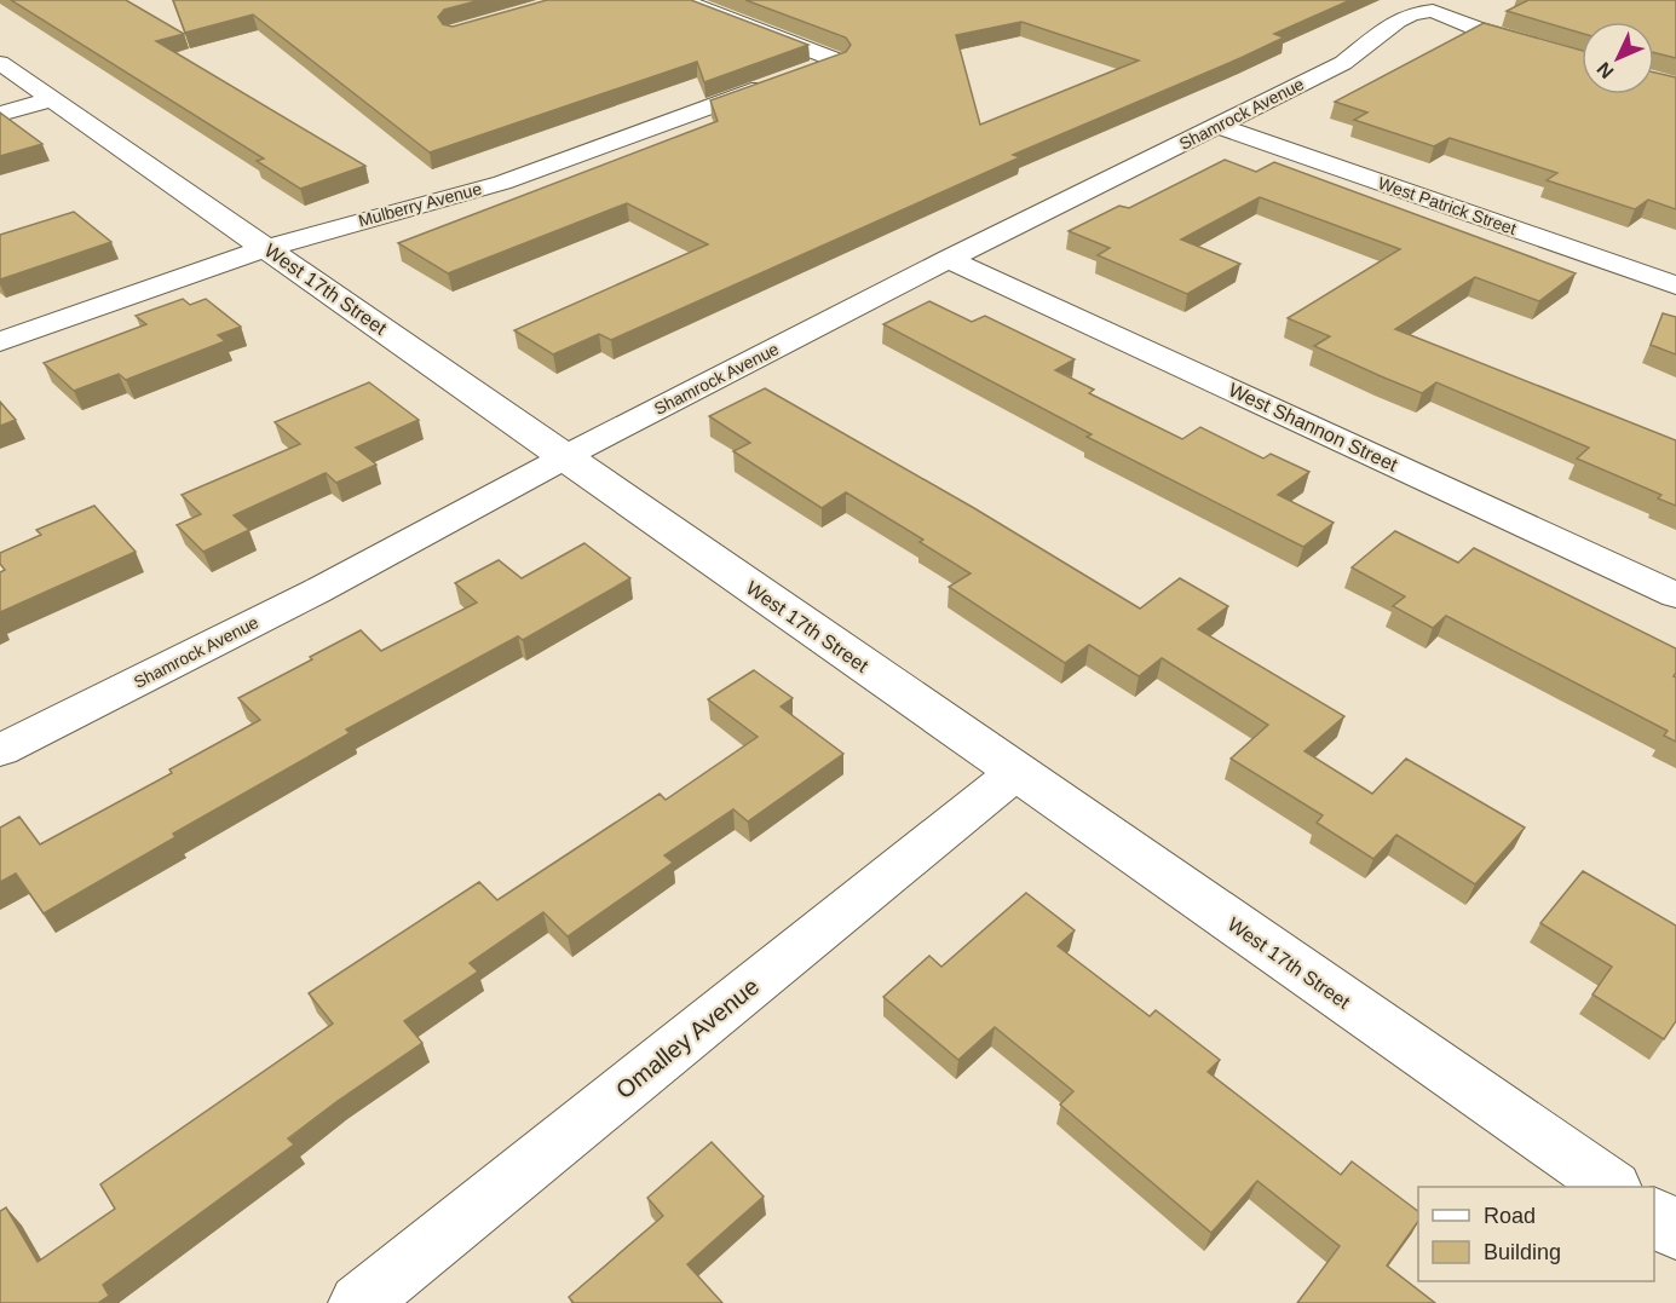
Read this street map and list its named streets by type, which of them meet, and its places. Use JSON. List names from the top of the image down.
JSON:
{
  "streets": {
    "street": [
      "Shamrock Avenue",
      "Mulberry Avenue",
      "West Patrick Street",
      "West 17th Street",
      "West Shannon Street",
      "Omalley Avenue"
    ]
  },
  "crossings": [
    ["Shamrock Avenue", "West Patrick Street"],
    ["Shamrock Avenue", "West 17th Street"],
    ["Shamrock Avenue", "West Shannon Street"],
    ["Mulberry Avenue", "West 17th Street"],
    ["West 17th Street", "Omalley Avenue"]
  ],
  "legend": ["Road", "Building"],
  "north": "bottom left"
}
